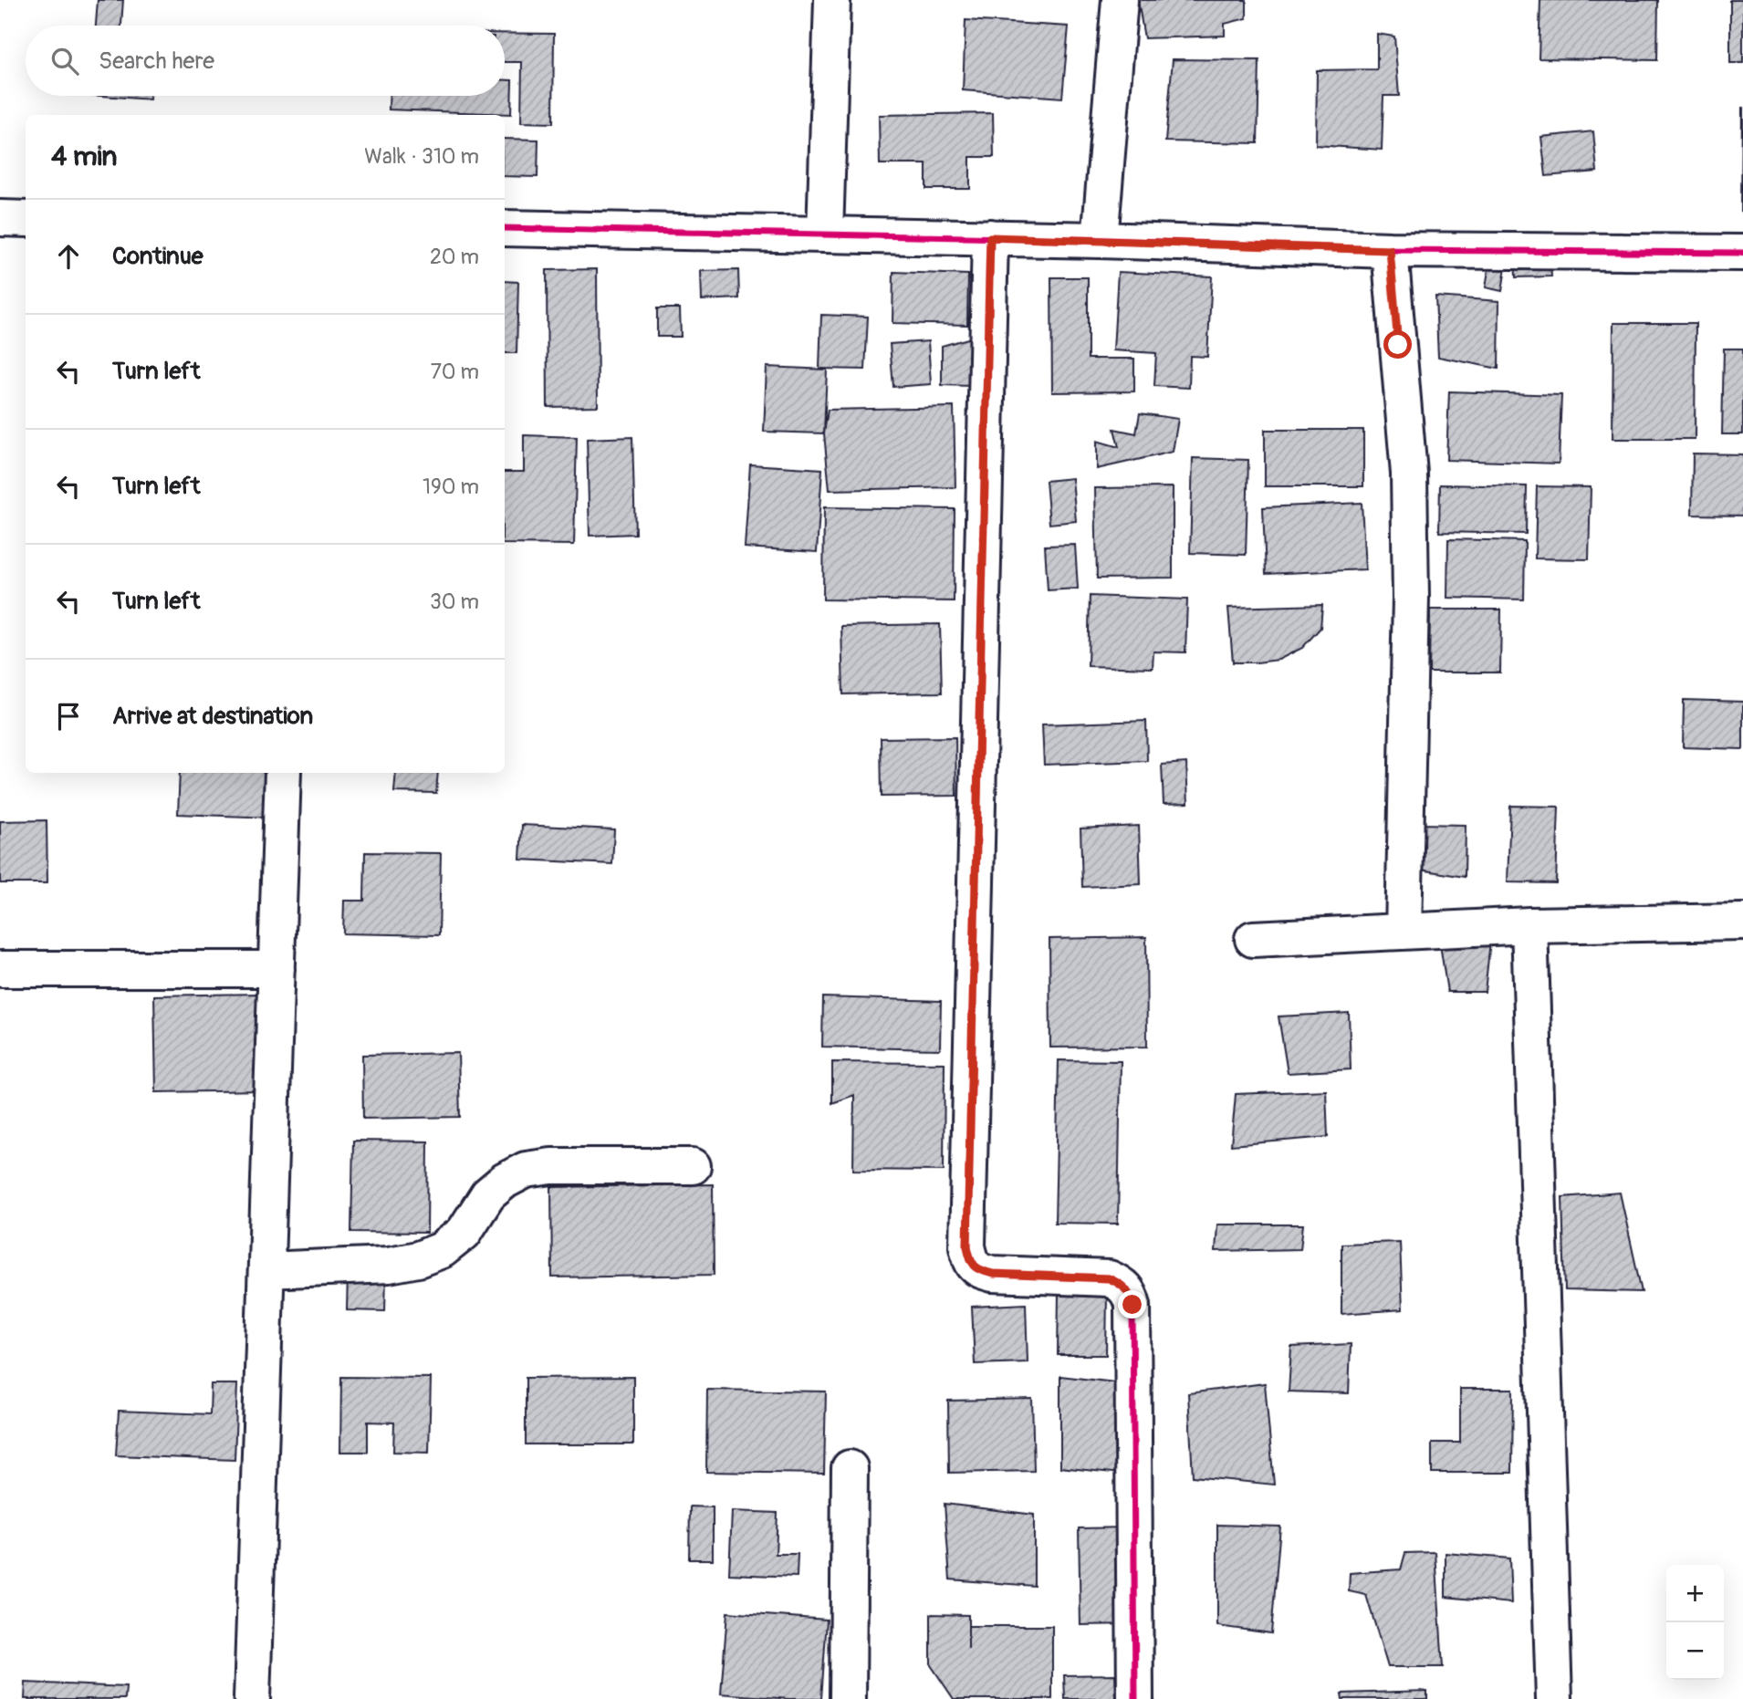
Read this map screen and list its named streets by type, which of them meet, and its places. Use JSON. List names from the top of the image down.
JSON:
{
  "page": {
    "search": "Search here",
    "heading": ["4 min", "Walk · 310 m"],
    "list": [
      ["Continue", "20 m"],
      ["Turn left", "70 m"],
      ["Turn left", "190 m"],
      ["Turn left", "30 m"],
      "Arrive at destination"
    ],
    "map_buttons": ["+", "−"]
  }
}
